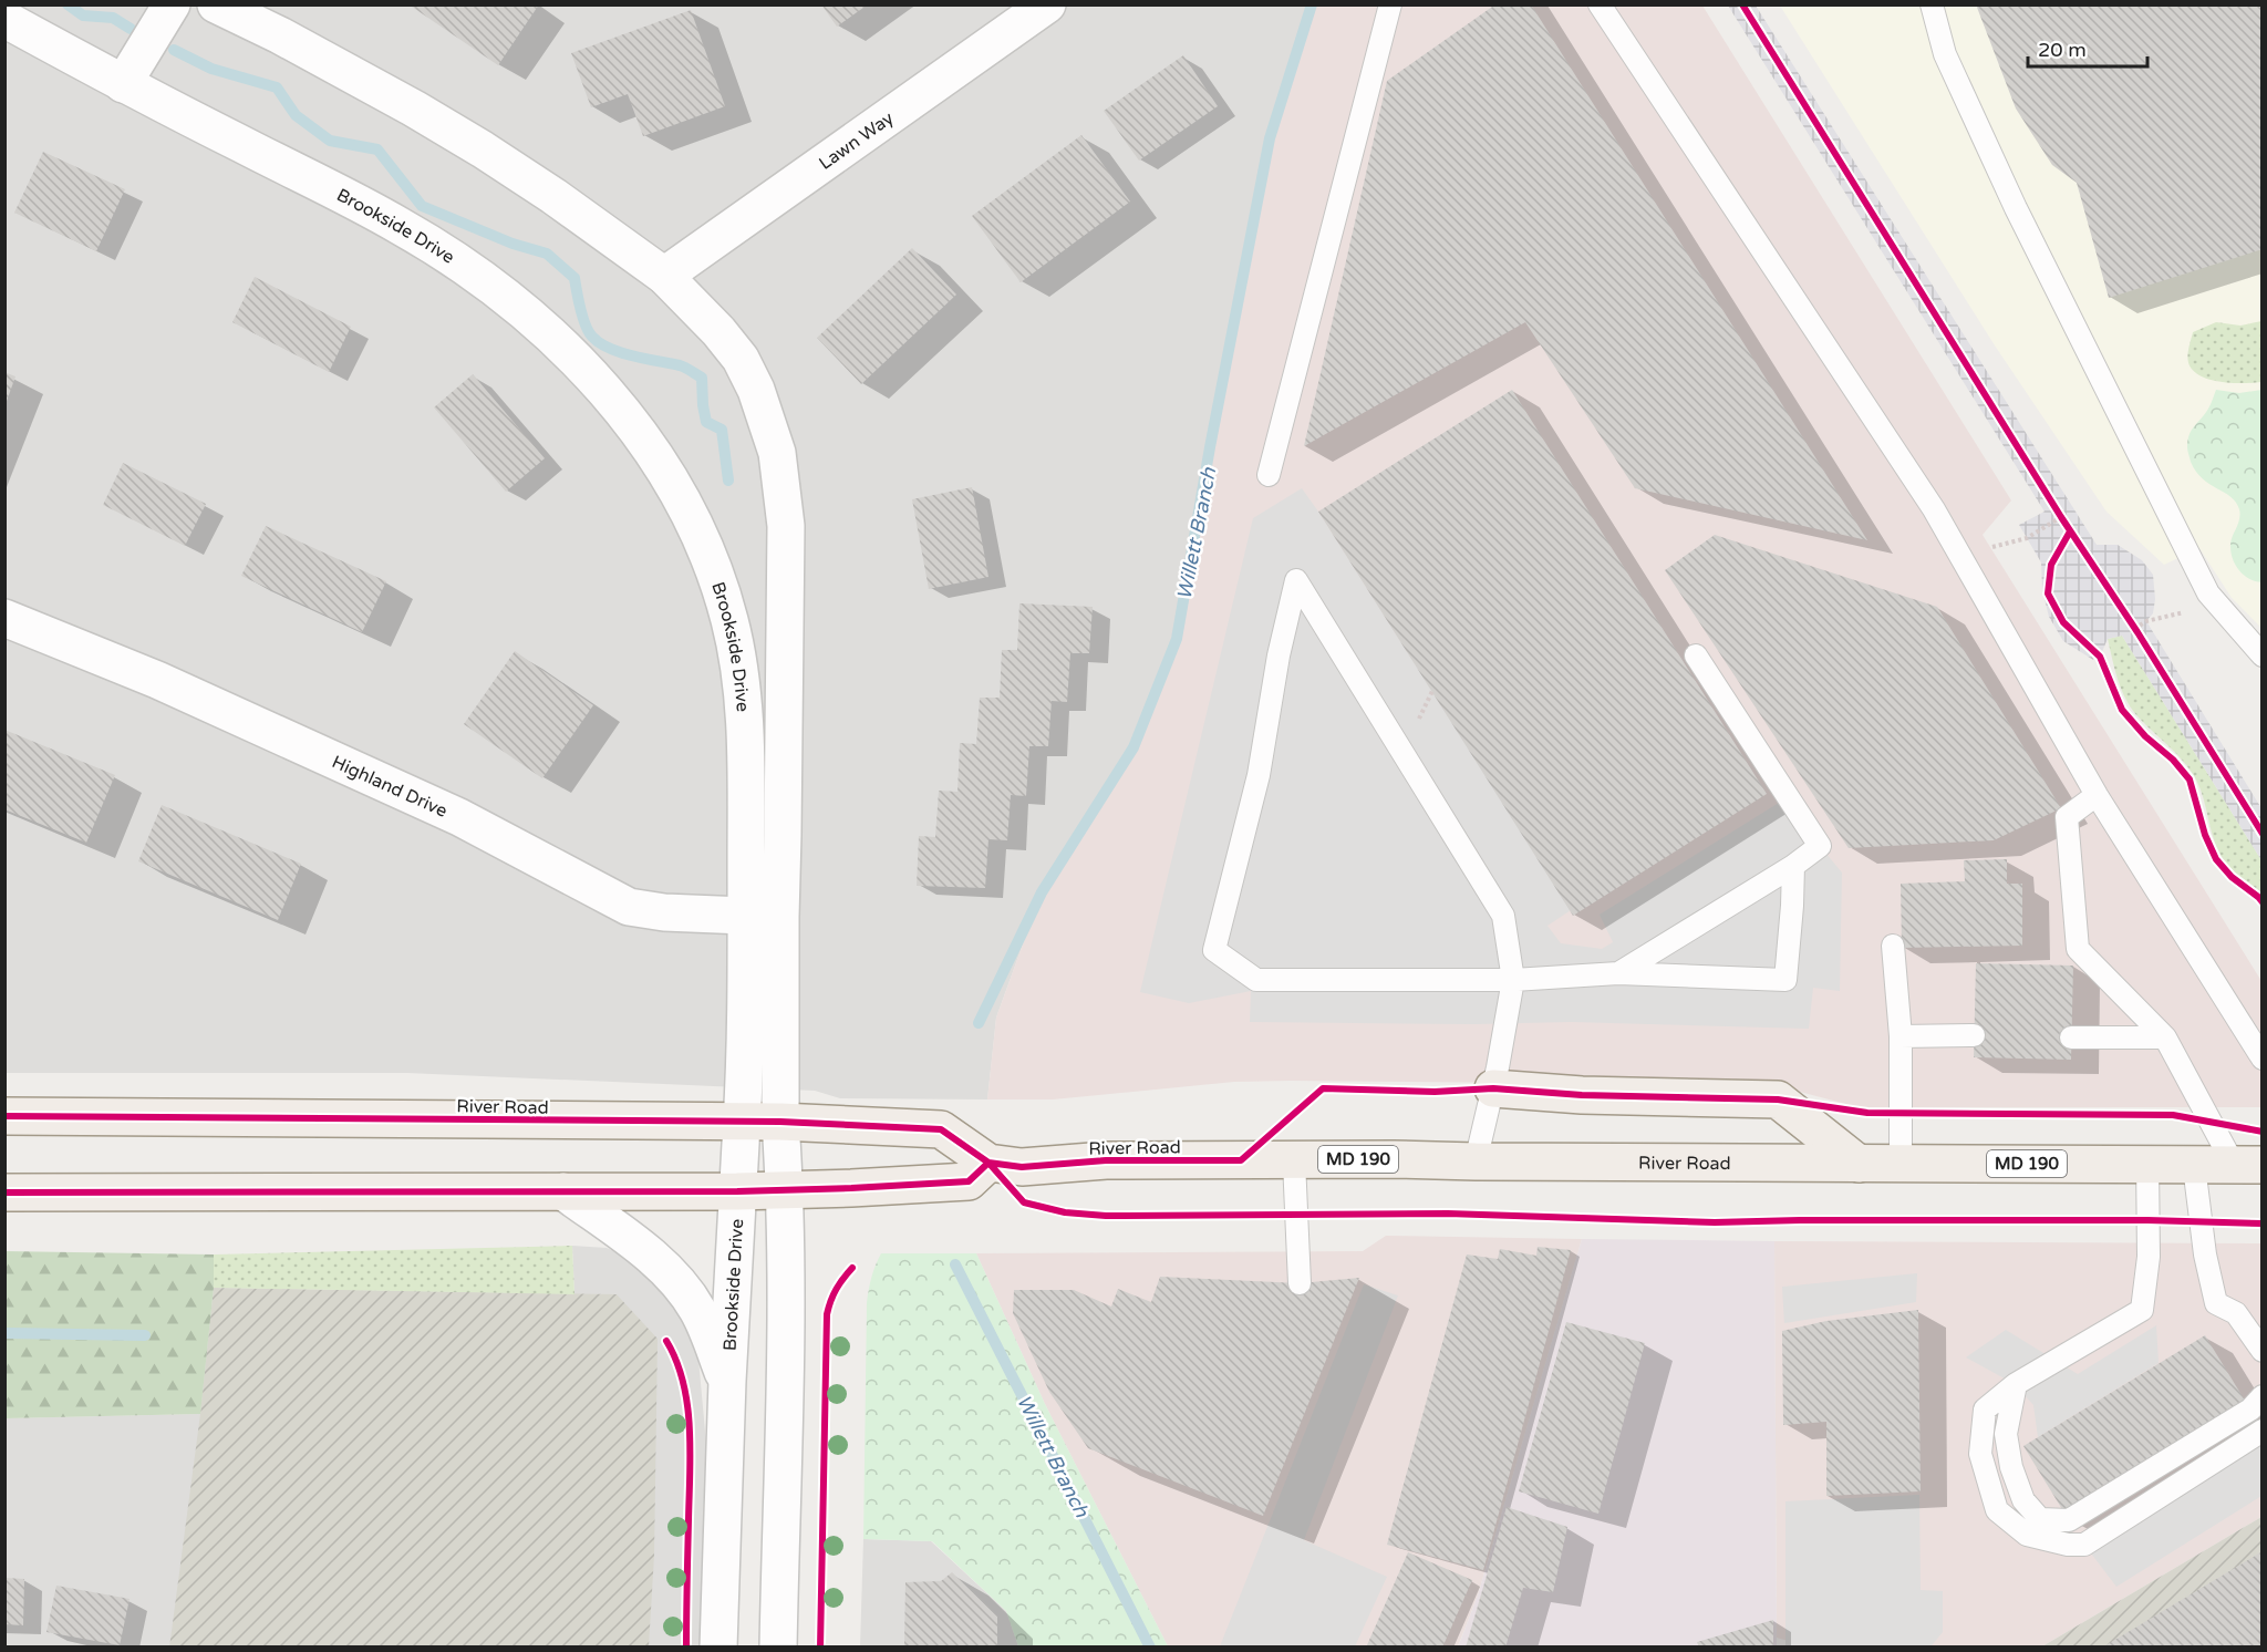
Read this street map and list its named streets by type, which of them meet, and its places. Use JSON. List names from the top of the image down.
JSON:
{
  "streets": {
    "main road": ["River Road", "MD 190"],
    "street": ["Lawn Way", "Brookside Drive", "Highland Drive"]
  },
  "crossings": [
    ["Lawn Way", "Brookside Drive"],
    ["Brookside Drive", "Highland Drive"],
    ["Brookside Drive", "River Road"]
  ],
  "water": ["Willett Branch"],
  "scale_bar": "20 m"
}
